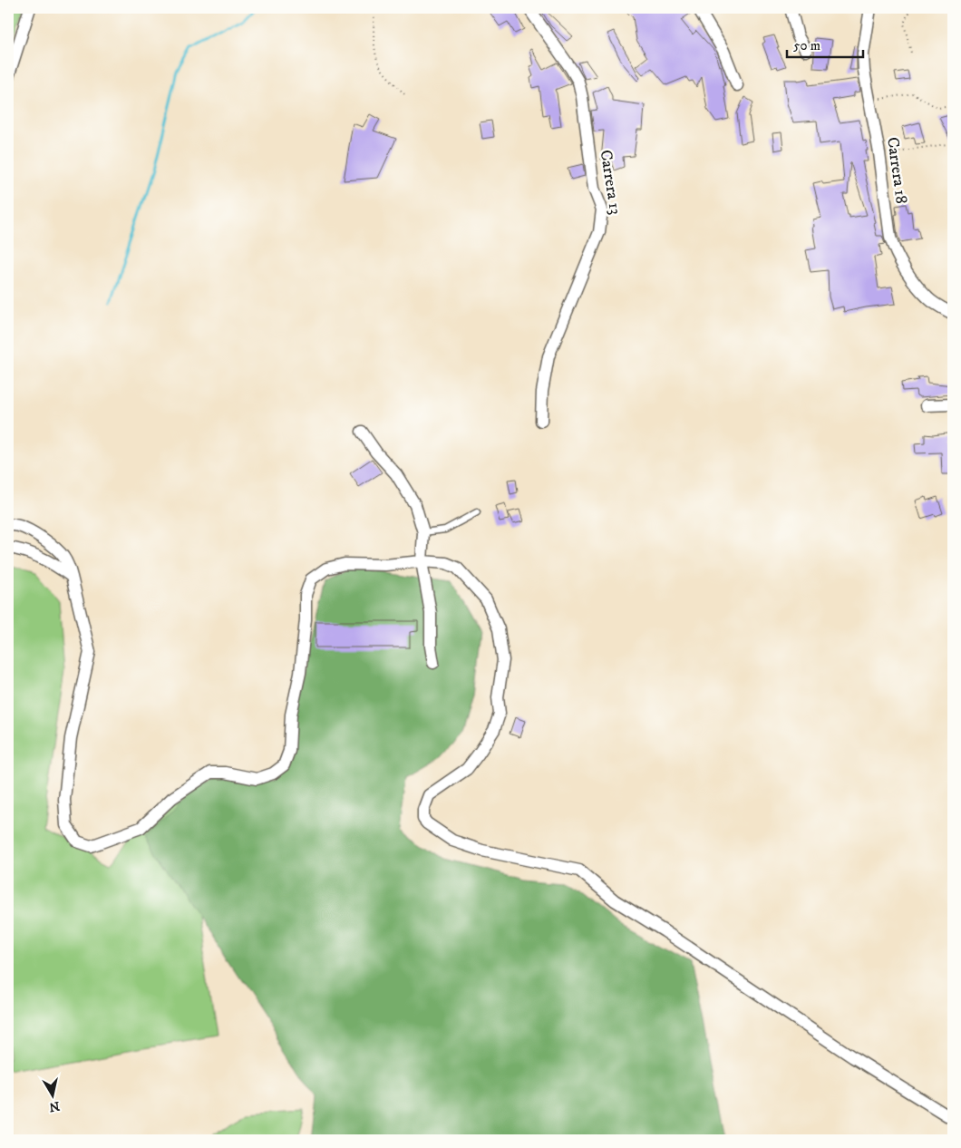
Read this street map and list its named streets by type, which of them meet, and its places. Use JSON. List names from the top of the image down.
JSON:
{
  "streets": {
    "street": ["Carrera 18", "Carrera 13"]
  },
  "scale_bar": "50 m",
  "north": "bottom"
}
